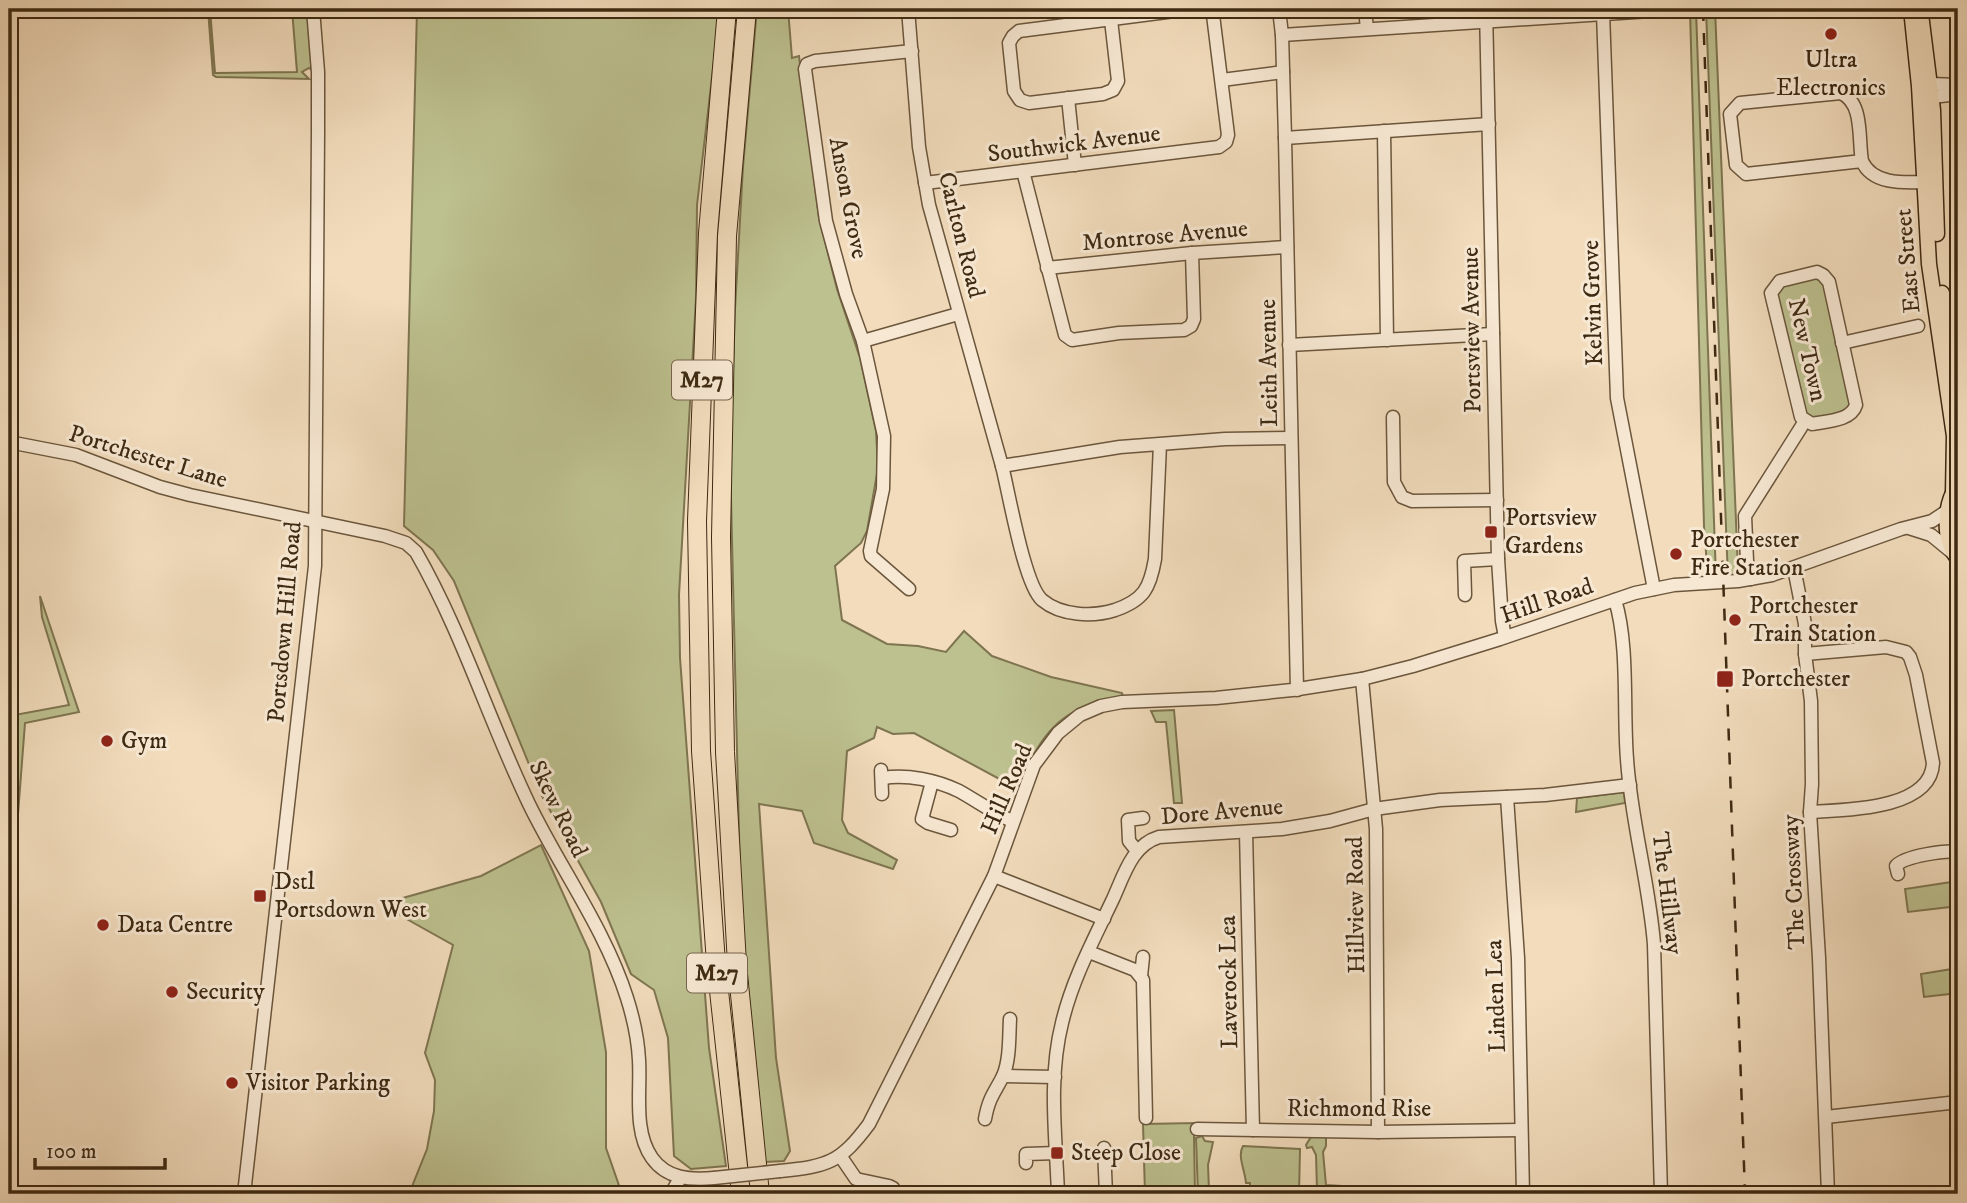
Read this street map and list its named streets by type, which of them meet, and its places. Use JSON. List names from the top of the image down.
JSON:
{
  "streets": {
    "highway": ["M27"],
    "main road": ["East Street"],
    "street": [
      "Southwick Avenue",
      "Anson Grove",
      "Carlton Road",
      "Montrose Avenue",
      "Kelvin Grove",
      "Portsview Avenue",
      "New Town",
      "Leith Avenue",
      "Portchester Lane",
      "Hill Road",
      "Portsdown Hill Road",
      "Skew Road",
      "Dore Avenue",
      "The Crossway",
      "The Hillway",
      "Hillview Road",
      "Laverock Lea",
      "Linden Lea",
      "Richmond Rise"
    ]
  },
  "crossings": [
    ["Southwick Avenue", "Carlton Road"],
    ["Anson Grove", "Carlton Road"],
    ["Montrose Avenue", "Leith Avenue"],
    ["East Street", "Hill Road"],
    ["Kelvin Grove", "Hill Road"],
    ["Portsview Avenue", "Hill Road"],
    ["New Town", "Hill Road"],
    ["Leith Avenue", "Hill Road"],
    ["Portchester Lane", "Portsdown Hill Road"],
    ["Portchester Lane", "Skew Road"],
    ["Hill Road", "The Crossway"],
    ["Hill Road", "The Hillway"],
    ["Hill Road", "Hillview Road"],
    ["Portsdown Hill Road", "Skew Road"],
    ["Dore Avenue", "The Hillway"],
    ["Dore Avenue", "Hillview Road"],
    ["Dore Avenue", "Laverock Lea"],
    ["Dore Avenue", "Linden Lea"],
    ["Hillview Road", "Richmond Rise"],
    ["Laverock Lea", "Richmond Rise"],
    ["Linden Lea", "Richmond Rise"]
  ],
  "places": {
    "other": [
      "Ultra Electronics",
      "Portchester Fire Station",
      "Portchester Train Station",
      "Gym",
      "Data Centre",
      "Security",
      "Visitor Parking"
    ],
    "transit": [
      "Portsview Gardens",
      "Portchester",
      "Dstl Portsdown West",
      "Steep Close"
    ]
  },
  "scale_bar": "100 m"
}
